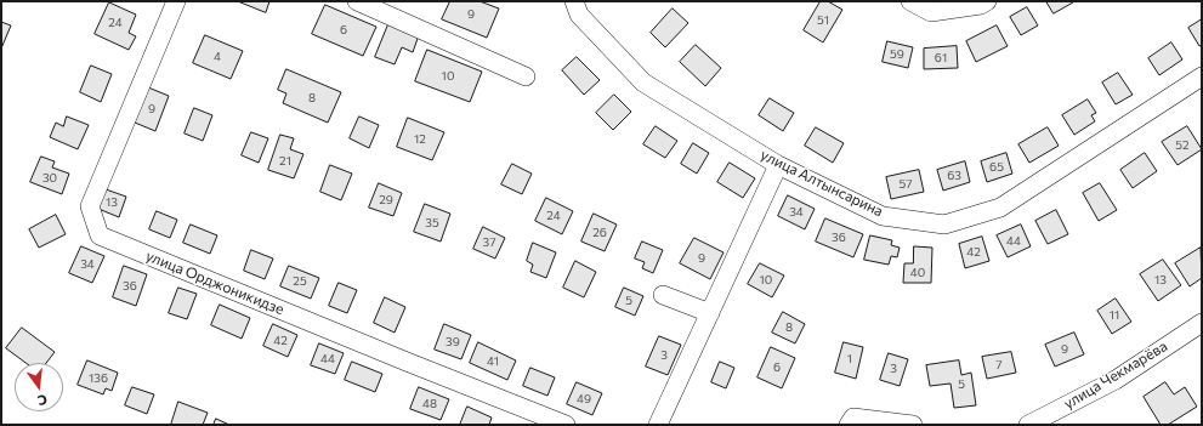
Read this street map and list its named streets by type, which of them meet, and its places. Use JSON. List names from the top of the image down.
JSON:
{
  "streets": {
    "lane": ["улица Алтынсарина", "улица Орджоникидзе", "улица Чекмарёва"]
  },
  "house_numbers": [
    "9",
    "51",
    "24",
    "6",
    "59",
    "4",
    "61",
    "10",
    "8",
    "9",
    "12",
    "52",
    "21",
    "65",
    "63",
    "30",
    "57",
    "29",
    "13",
    "34",
    "24",
    "35",
    "26",
    "36",
    "44",
    "37",
    "42",
    "9",
    "34",
    "40",
    "10",
    "13",
    "25",
    "36",
    "5",
    "11",
    "8",
    "42",
    "39",
    "9",
    "3",
    "44",
    "1",
    "41",
    "7",
    "6",
    "3",
    "136",
    "5",
    "49",
    "48"
  ],
  "north": "bottom"
}
